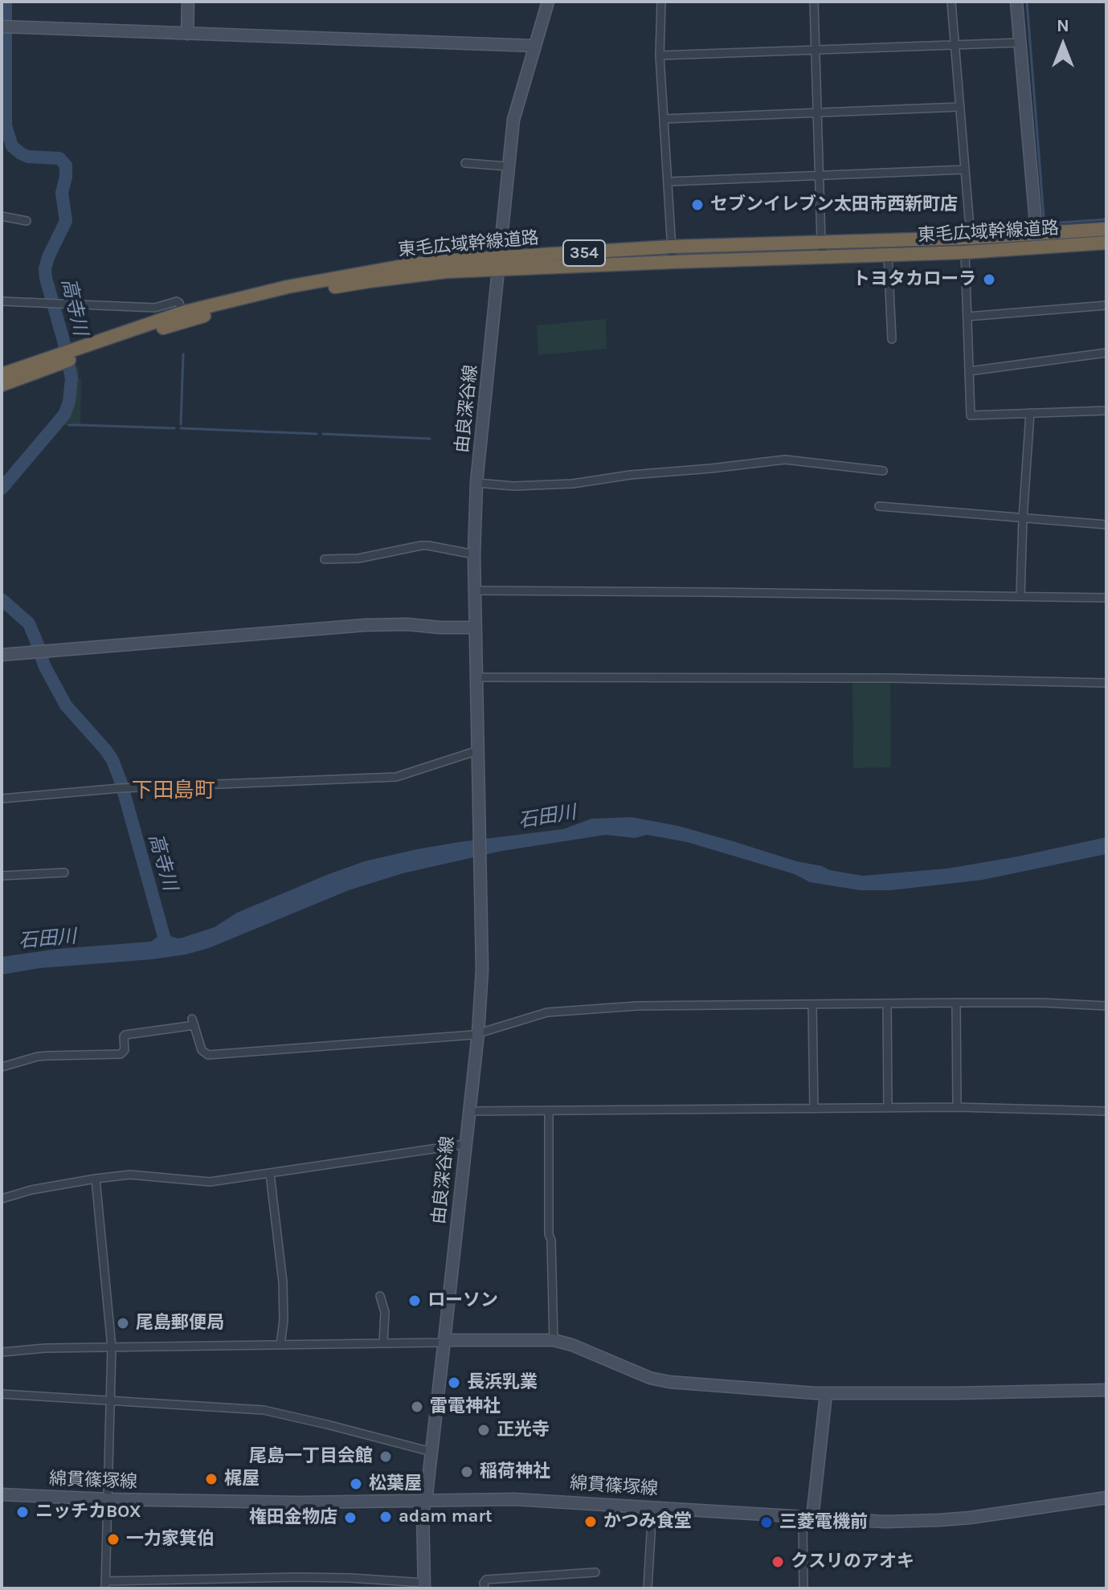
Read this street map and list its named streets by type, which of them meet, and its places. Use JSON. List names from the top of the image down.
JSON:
{
  "streets": {
    "highway": ["東毛広域幹線道路", "354"],
    "main road": ["由良深谷線", "綿貫篠塚線"]
  },
  "crossings": [
    ["東毛広域幹線道路", "由良深谷線"],
    ["由良深谷線", "綿貫篠塚線"]
  ],
  "districts": ["下田島町"],
  "water": ["高寺川", "石田川"],
  "places": [
    "セブンイレブン太田市西新町店",
    "トヨタカローラ",
    "ローソン",
    "尾島郵便局",
    "長浜乳業",
    "雷電神社",
    "正光寺",
    "尾島一丁目会館",
    "稲荷神社",
    "梶屋",
    "松葉屋",
    "ニッチカBOX",
    "adam mart",
    "権田金物店",
    "かつみ食堂",
    "三菱電機前",
    "一力家箕伯",
    "クスリのアオキ"
  ],
  "north": "top"
}
